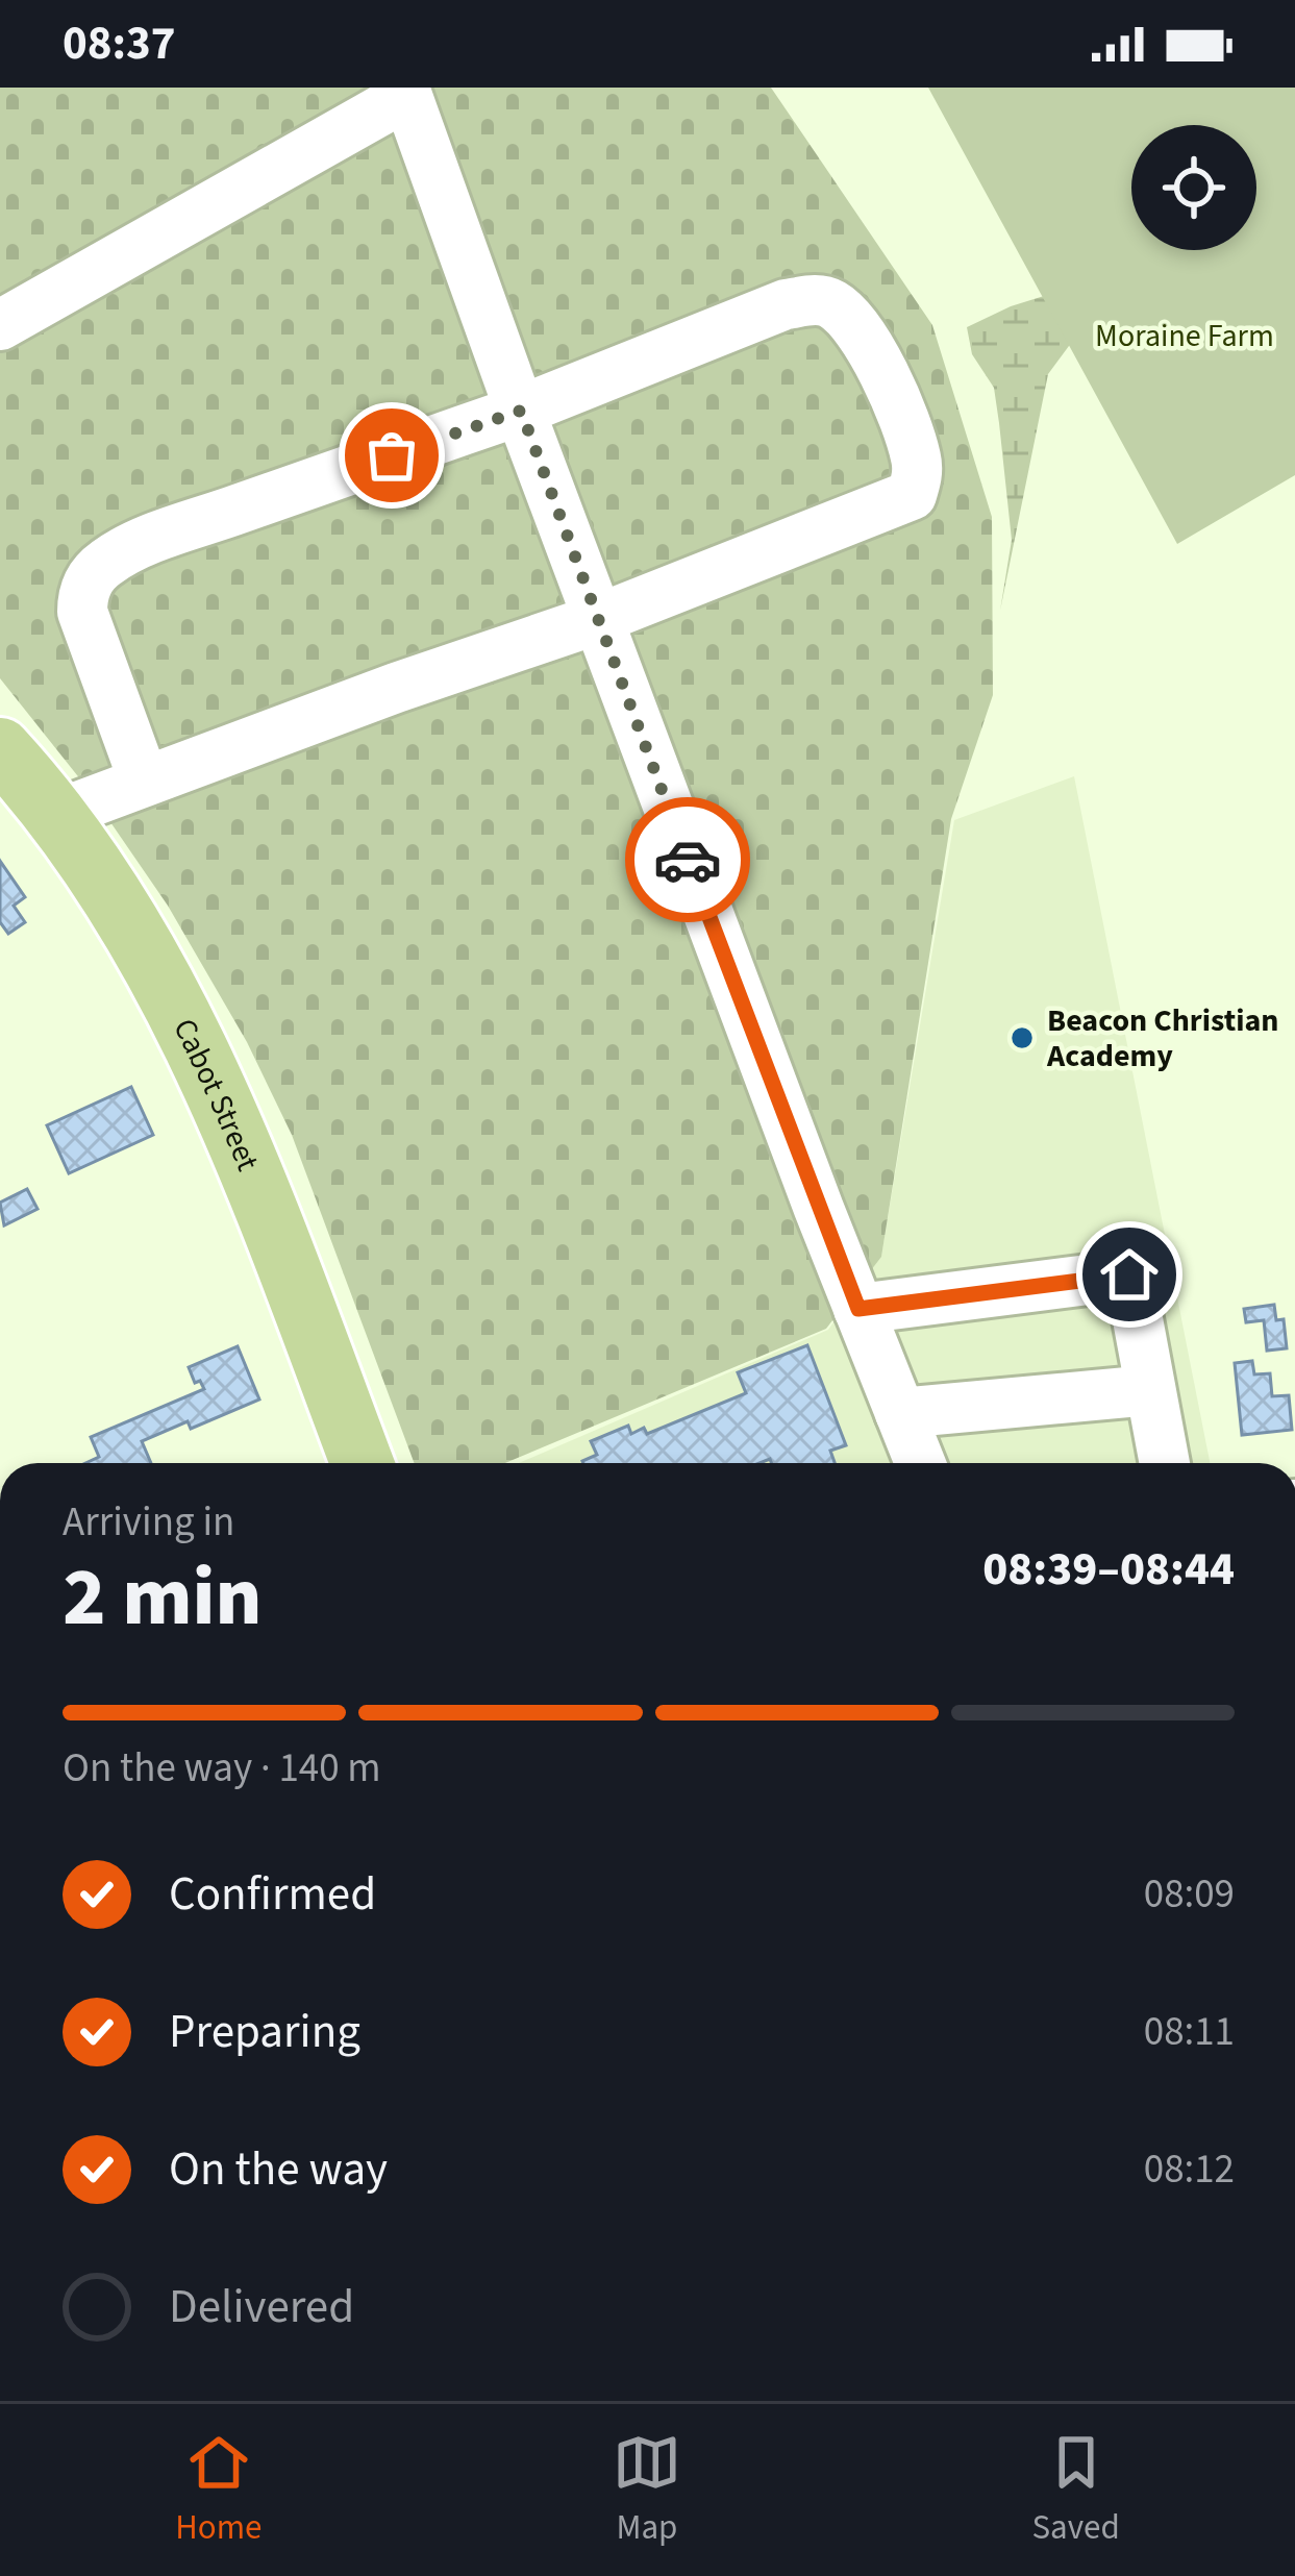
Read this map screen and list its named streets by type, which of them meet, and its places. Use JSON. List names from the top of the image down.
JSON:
{
  "streets": {
    "main road": ["Cabot Street"]
  },
  "parks": ["Moraine Farm"],
  "places": ["Beacon Christian Academy"],
  "page": {
    "status": "08:37",
    "heading": ["2 min", "Arriving in", "08:39–08:44"],
    "bar": "On the way · 140 m",
    "list": [
      ["Confirmed", "08:09"],
      ["Preparing", "08:11"],
      ["On the way", "08:12"],
      "Delivered"
    ],
    "tabs": ["Home", "Map", "Saved"]
  }
}
